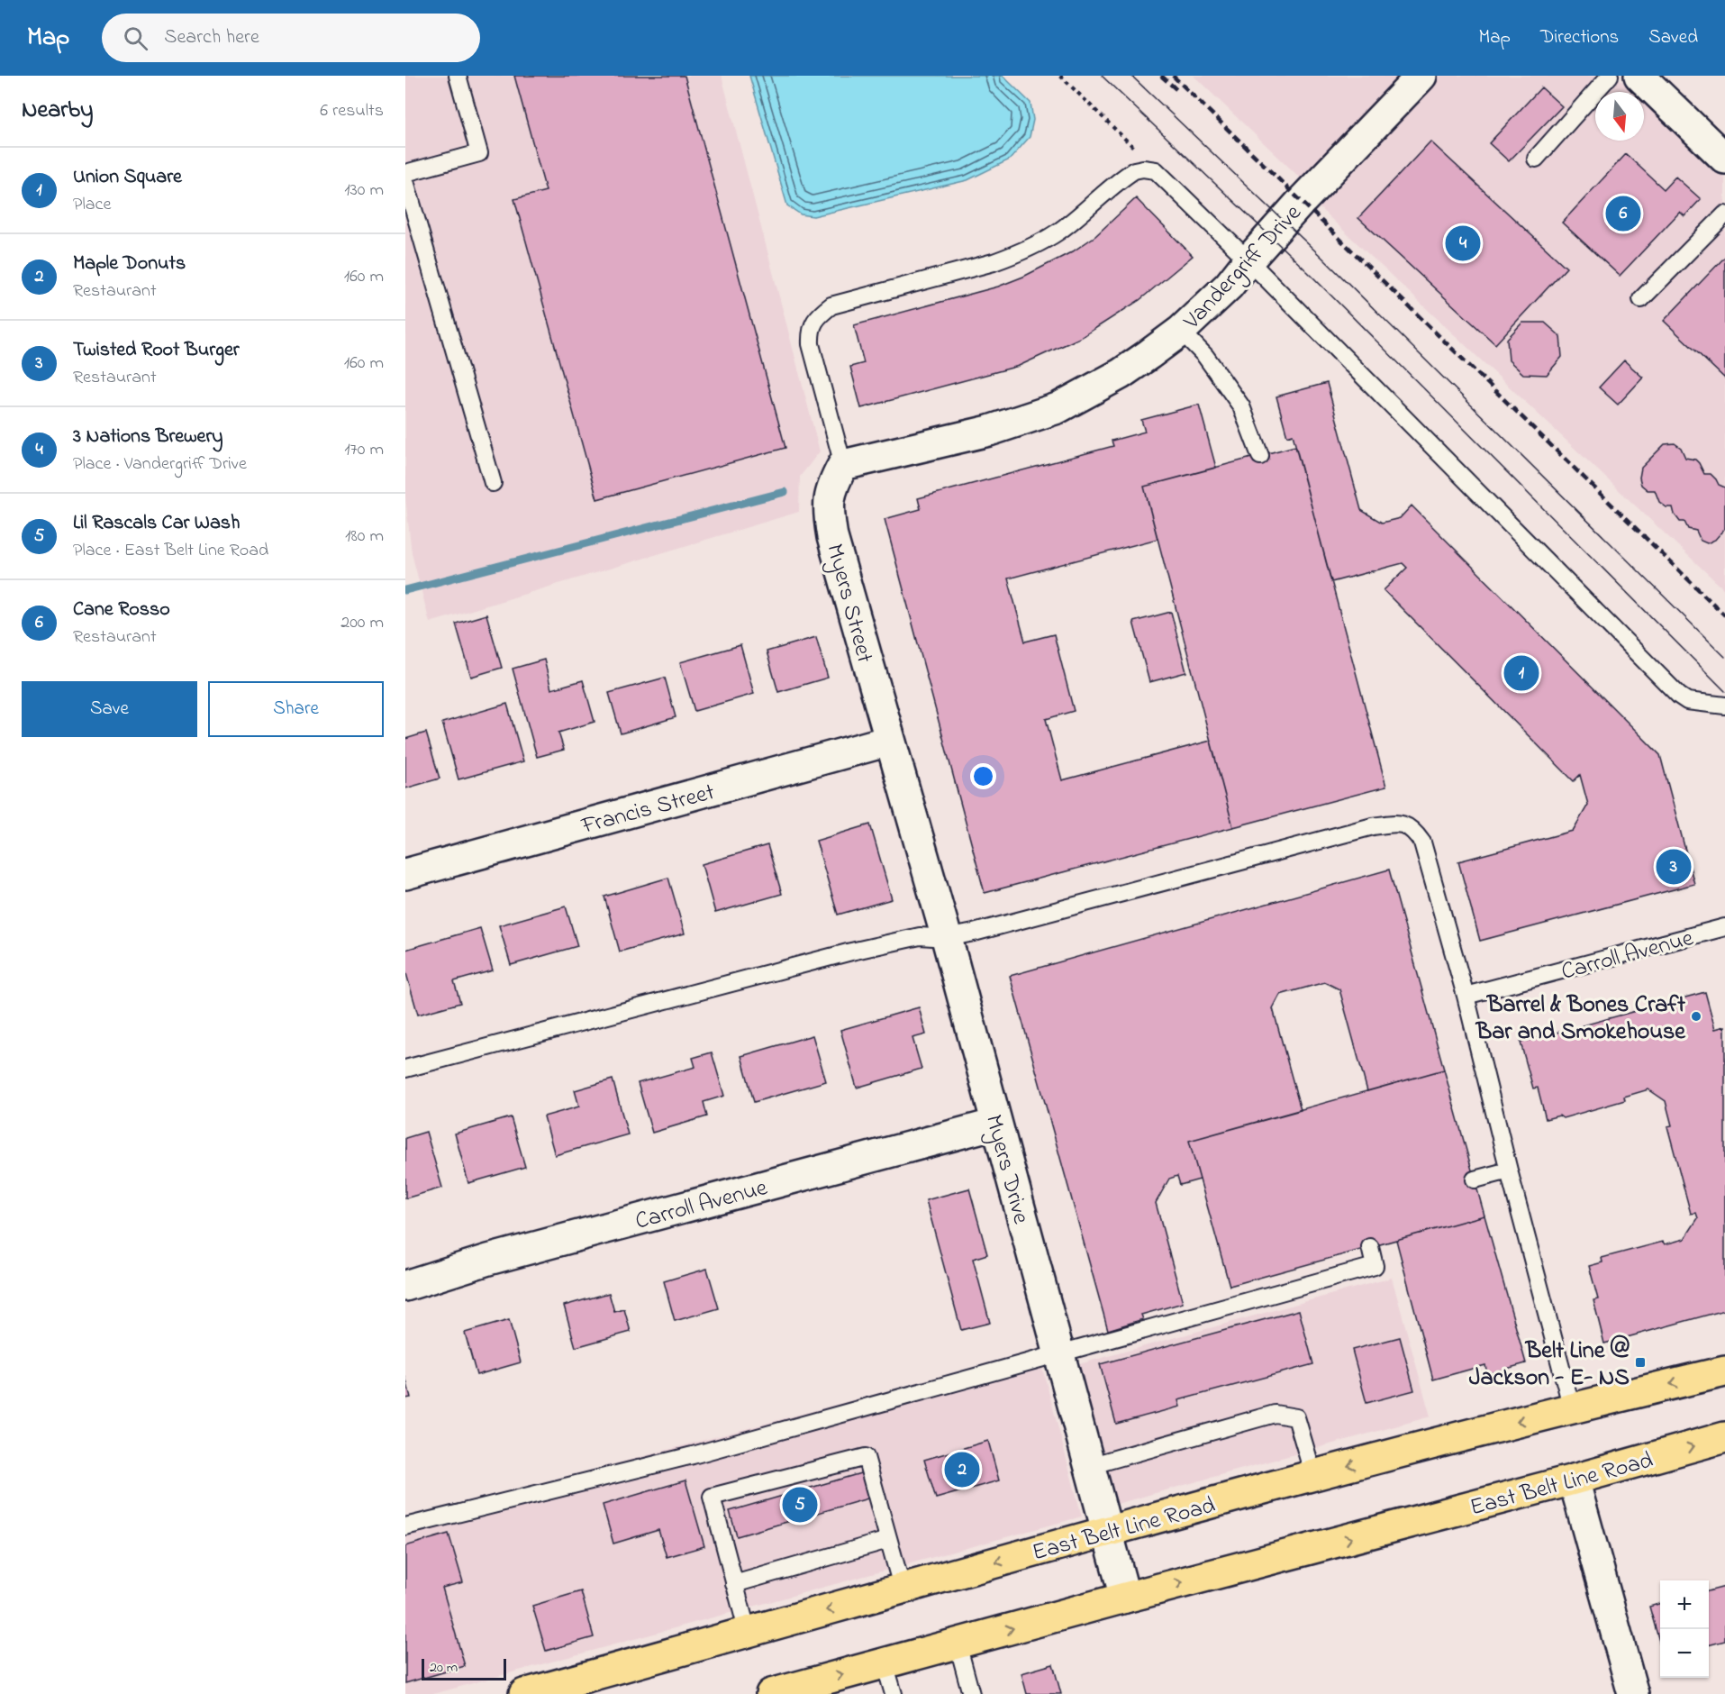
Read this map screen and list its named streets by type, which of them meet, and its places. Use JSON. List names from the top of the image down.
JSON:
{
  "streets": {
    "main road": ["East Belt Line Road"],
    "street": [
      "Vandergriff Drive",
      "Myers Street",
      "Francis Street",
      "Carroll Avenue",
      "Myers Drive"
    ]
  },
  "crossings": [
    ["Vandergriff Drive", "Myers Street"],
    ["Myers Street", "Francis Street"],
    ["Myers Street", "Myers Drive"],
    ["Francis Street", "Myers Drive"],
    ["Carroll Avenue", "Myers Drive"],
    ["Myers Drive", "East Belt Line Road"]
  ],
  "places": {
    "other": ["Barrel & Bones Craft Bar and Smokehouse"],
    "transit": ["Belt Line @ Jackson - E- NS"]
  },
  "scale_bar": "20 m",
  "north": "bottom",
  "page": {
    "header": "Map",
    "search": "Search here",
    "nav": ["Map", "Directions", "Saved"],
    "heading": ["Nearby", "6 results"],
    "list": [
      {
        "mark": "1",
        "name": "Union Square",
        "note": "Place",
        "value": "130 m"
      },
      {
        "mark": "2",
        "name": "Maple Donuts",
        "note": "Restaurant",
        "value": "160 m"
      },
      {
        "mark": "3",
        "name": "Twisted Root Burger",
        "note": "Restaurant",
        "value": "160 m"
      },
      {
        "mark": "4",
        "name": "3 Nations Brewery",
        "note": "Place · Vandergriff Drive",
        "value": "170 m"
      },
      {
        "mark": "5",
        "name": "Lil Rascals Car Wash",
        "note": "Place · East Belt Line Road",
        "value": "180 m"
      },
      {
        "mark": "6",
        "name": "Cane Rosso",
        "note": "Restaurant",
        "value": "200 m"
      }
    ],
    "pins": [
      "6",
      "4",
      "1",
      "3",
      "2",
      "5"
    ],
    "buttons": ["Save", "Share"],
    "map_buttons": ["+", "−"],
    "scale": "20 m"
  }
}
